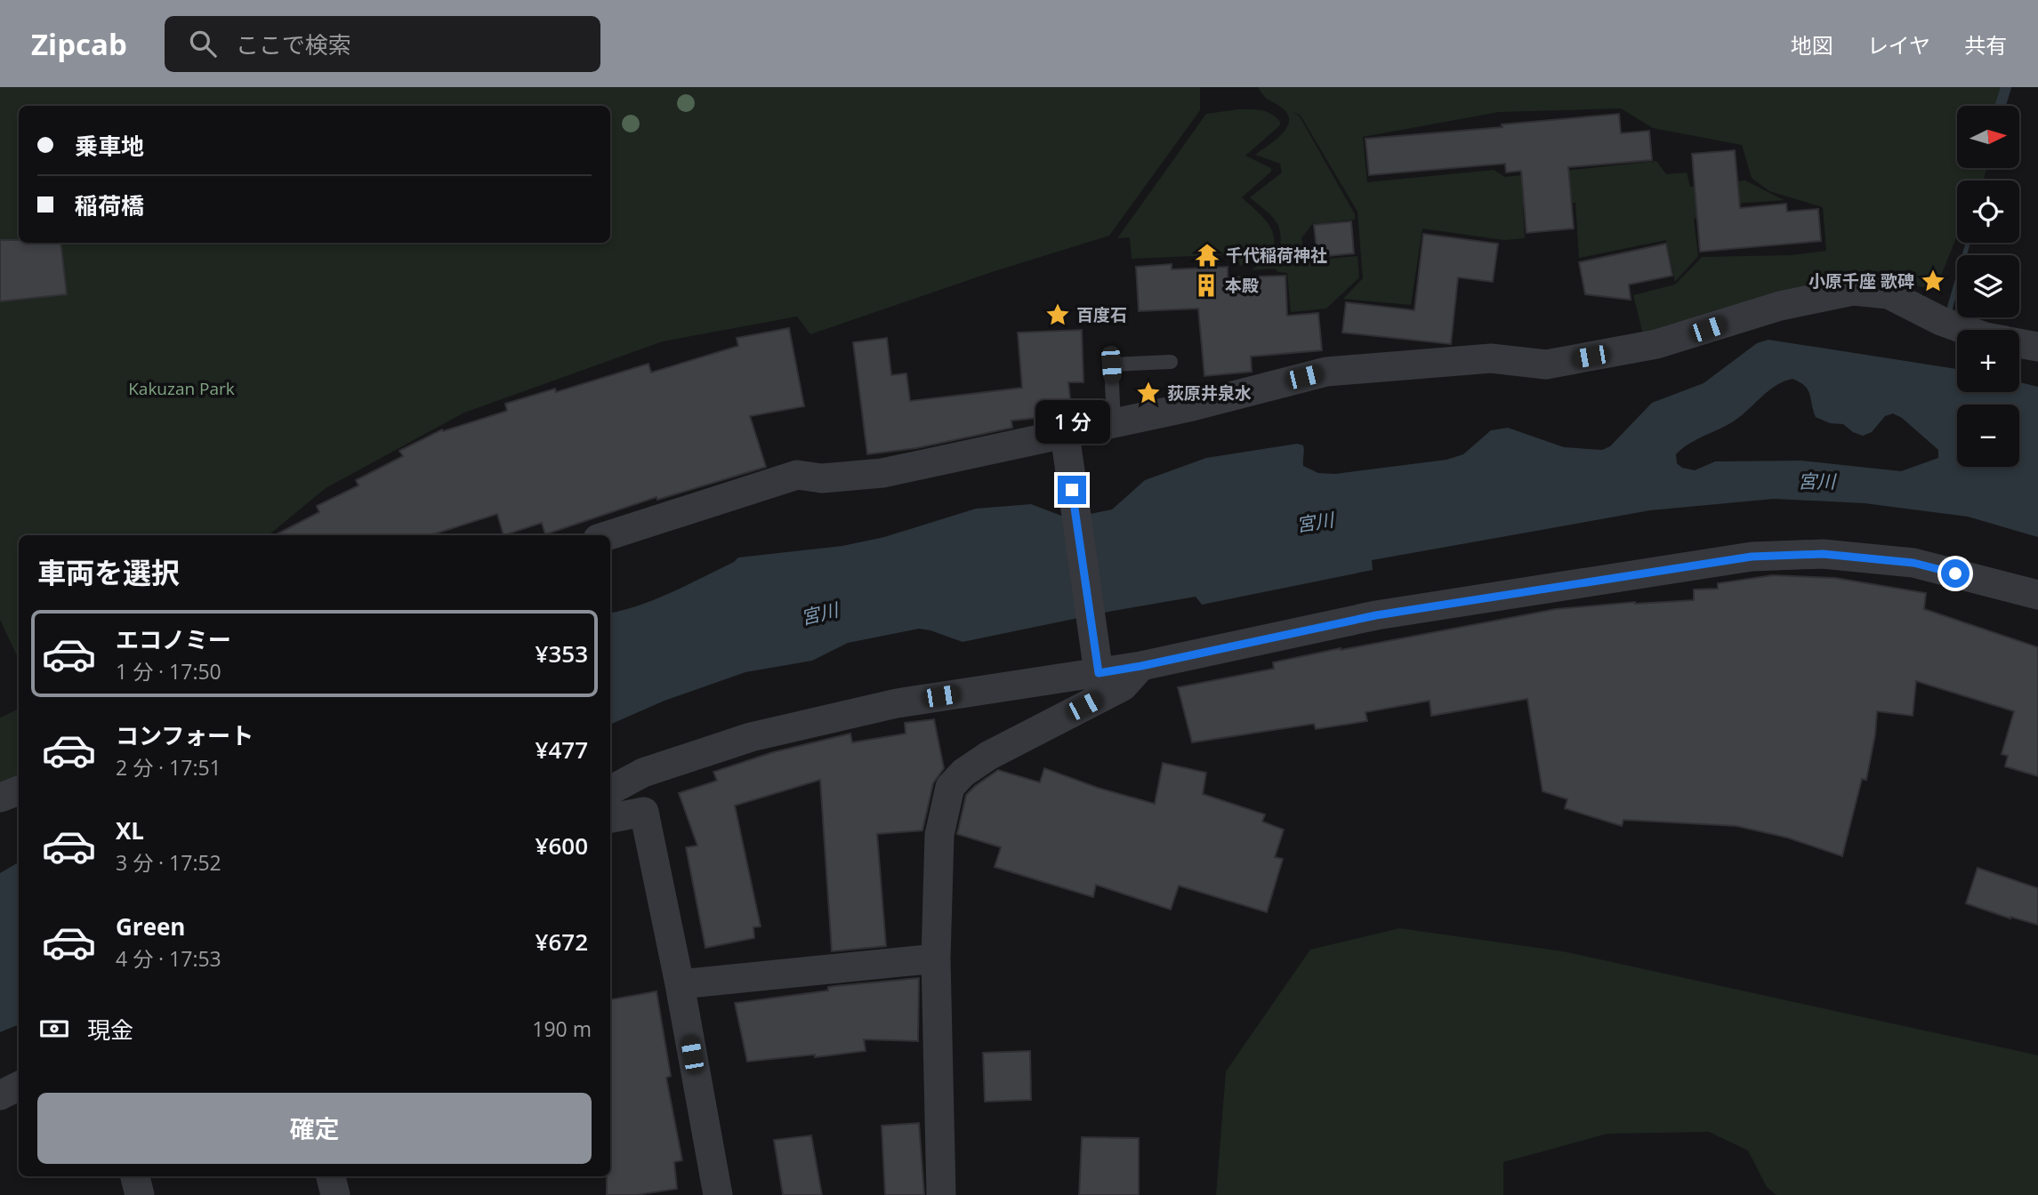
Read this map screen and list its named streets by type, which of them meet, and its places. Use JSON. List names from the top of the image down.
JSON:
{
  "water": ["宮川"],
  "parks": ["Kakuzan Park"],
  "places": {
    "temple": ["千代稲荷神社"],
    "place": ["小原千座 歌碑", "百度石", "荻原井泉水"],
    "building": ["本殿"]
  },
  "north": "right",
  "page": {
    "header": "Zipcab",
    "search": "ここで検索",
    "nav": ["地図", "レイヤ", "共有"],
    "map_buttons": ["+", "−"],
    "banner": ["乗車地", "稲荷橋"],
    "bubble": "1 分",
    "heading": "車両を選択",
    "list": [
      {
        "name": "エコノミー",
        "note": "1 分 · 17:50",
        "value": "¥353"
      },
      {
        "name": "コンフォート",
        "note": "2 分 · 17:51",
        "value": "¥477"
      },
      {
        "name": "XL",
        "note": "3 分 · 17:52",
        "value": "¥600"
      },
      {
        "name": "Green",
        "note": "4 分 · 17:53",
        "value": "¥672"
      }
    ],
    "pay": ["現金", "190 m"],
    "buttons": "確定"
  }
}
